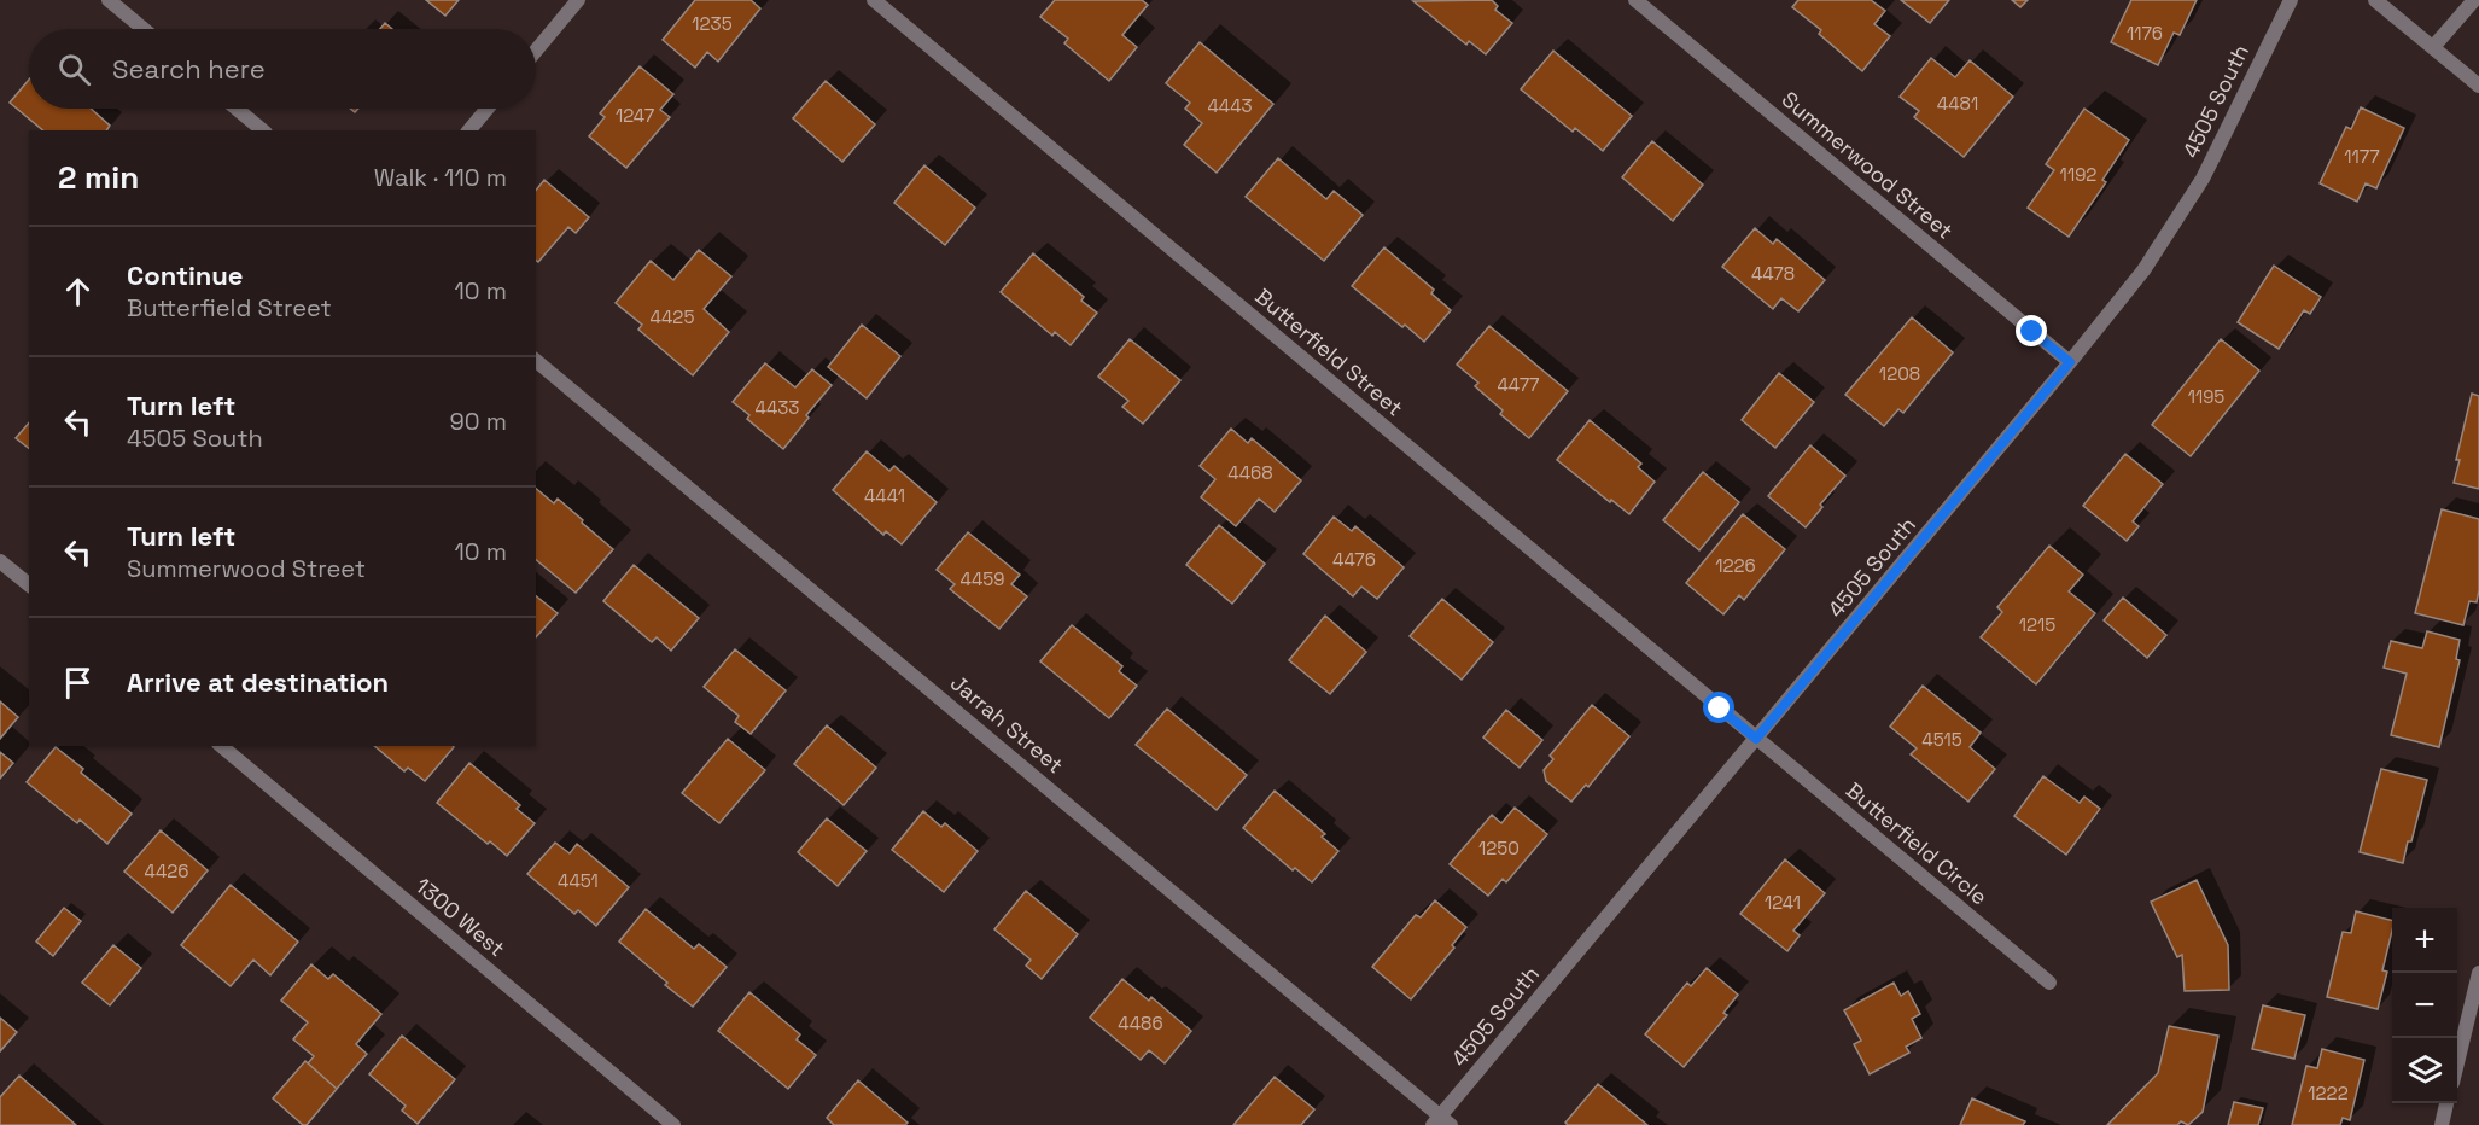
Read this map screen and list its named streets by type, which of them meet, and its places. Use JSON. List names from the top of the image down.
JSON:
{
  "streets": {
    "street": [
      "4505 South",
      "Summerwood Street",
      "Butterfield Street",
      "Jarrah Street",
      "Butterfield Circle",
      "1300 West"
    ]
  },
  "crossings": [
    ["4505 South", "Summerwood Street"],
    ["4505 South", "Butterfield Street"],
    ["4505 South", "Jarrah Street"],
    ["4505 South", "Butterfield Circle"],
    ["Butterfield Street", "Butterfield Circle"]
  ],
  "house_numbers": [
    "1235",
    "1176",
    "4481",
    "4443",
    "1247",
    "1177",
    "1192",
    "4478",
    "4425",
    "1208",
    "4477",
    "1195",
    "4433",
    "4468",
    "4441",
    "4476",
    "1226",
    "4459",
    "1215",
    "4515",
    "1250",
    "4426",
    "4451",
    "1241",
    "4486",
    "1222"
  ],
  "page": {
    "search": "Search here",
    "heading": ["2 min", "Walk · 110 m"],
    "list": [
      ["Continue", "Butterfield Street", "10 m"],
      ["Turn left", "4505 South", "90 m"],
      ["Turn left", "Summerwood Street", "10 m"],
      "Arrive at destination"
    ],
    "map_buttons": ["+", "−"]
  }
}
